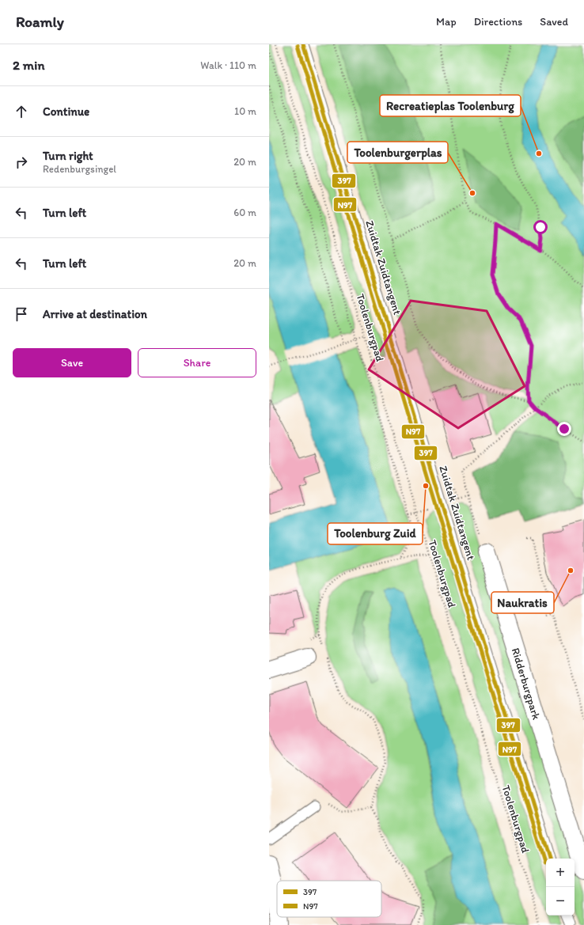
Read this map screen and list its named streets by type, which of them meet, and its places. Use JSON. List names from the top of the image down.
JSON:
{
  "streets": {
    "street": ["Ridderburgpark"],
    "lane": ["Zuidtak Zuidtangent"],
    "path": ["Toolenburgpad"]
  },
  "places": [
    "Recreatieplas Toolenburg",
    "Toolenburgerplas",
    "Toolenburg Zuid",
    "Naukratis"
  ],
  "lines": ["transit line 397", "transit line N97"],
  "legend": ["397", "N97"],
  "page": {
    "header": "Roamly",
    "nav": ["Map", "Directions", "Saved"],
    "heading": ["2 min", "Walk · 110 m"],
    "list": [
      ["Continue", "10 m"],
      ["Turn right", "Redenburgsingel", "20 m"],
      ["Turn left", "60 m"],
      ["Turn left", "20 m"],
      "Arrive at destination"
    ],
    "buttons": ["Save", "Share"],
    "map_buttons": ["+", "−"]
  }
}
